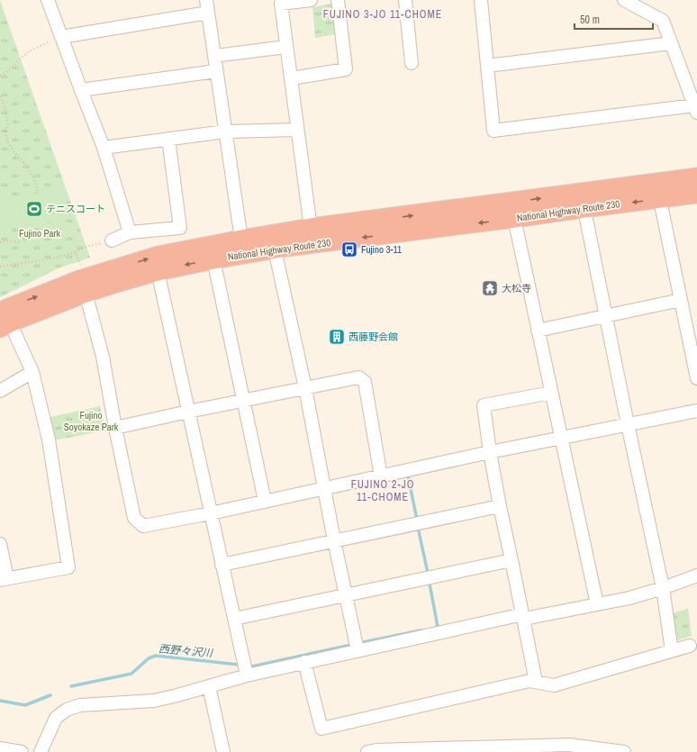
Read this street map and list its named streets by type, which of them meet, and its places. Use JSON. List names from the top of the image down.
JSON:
{
  "streets": {
    "highway": ["National Highway Route 230"]
  },
  "districts": ["FUJINO 3-JO 11-CHOME", "FUJINO 2-JO 11-CHOME"],
  "water": ["西野々沢川"],
  "parks": ["Fujino Park", "Fujino Soyokaze Park"],
  "places": {
    "sports": ["テニスコート"],
    "bus stop": ["Fujino 3-11"],
    "temple": ["大松寺"],
    "building": ["西藤野会館"]
  },
  "scale_bar": "50 m"
}
